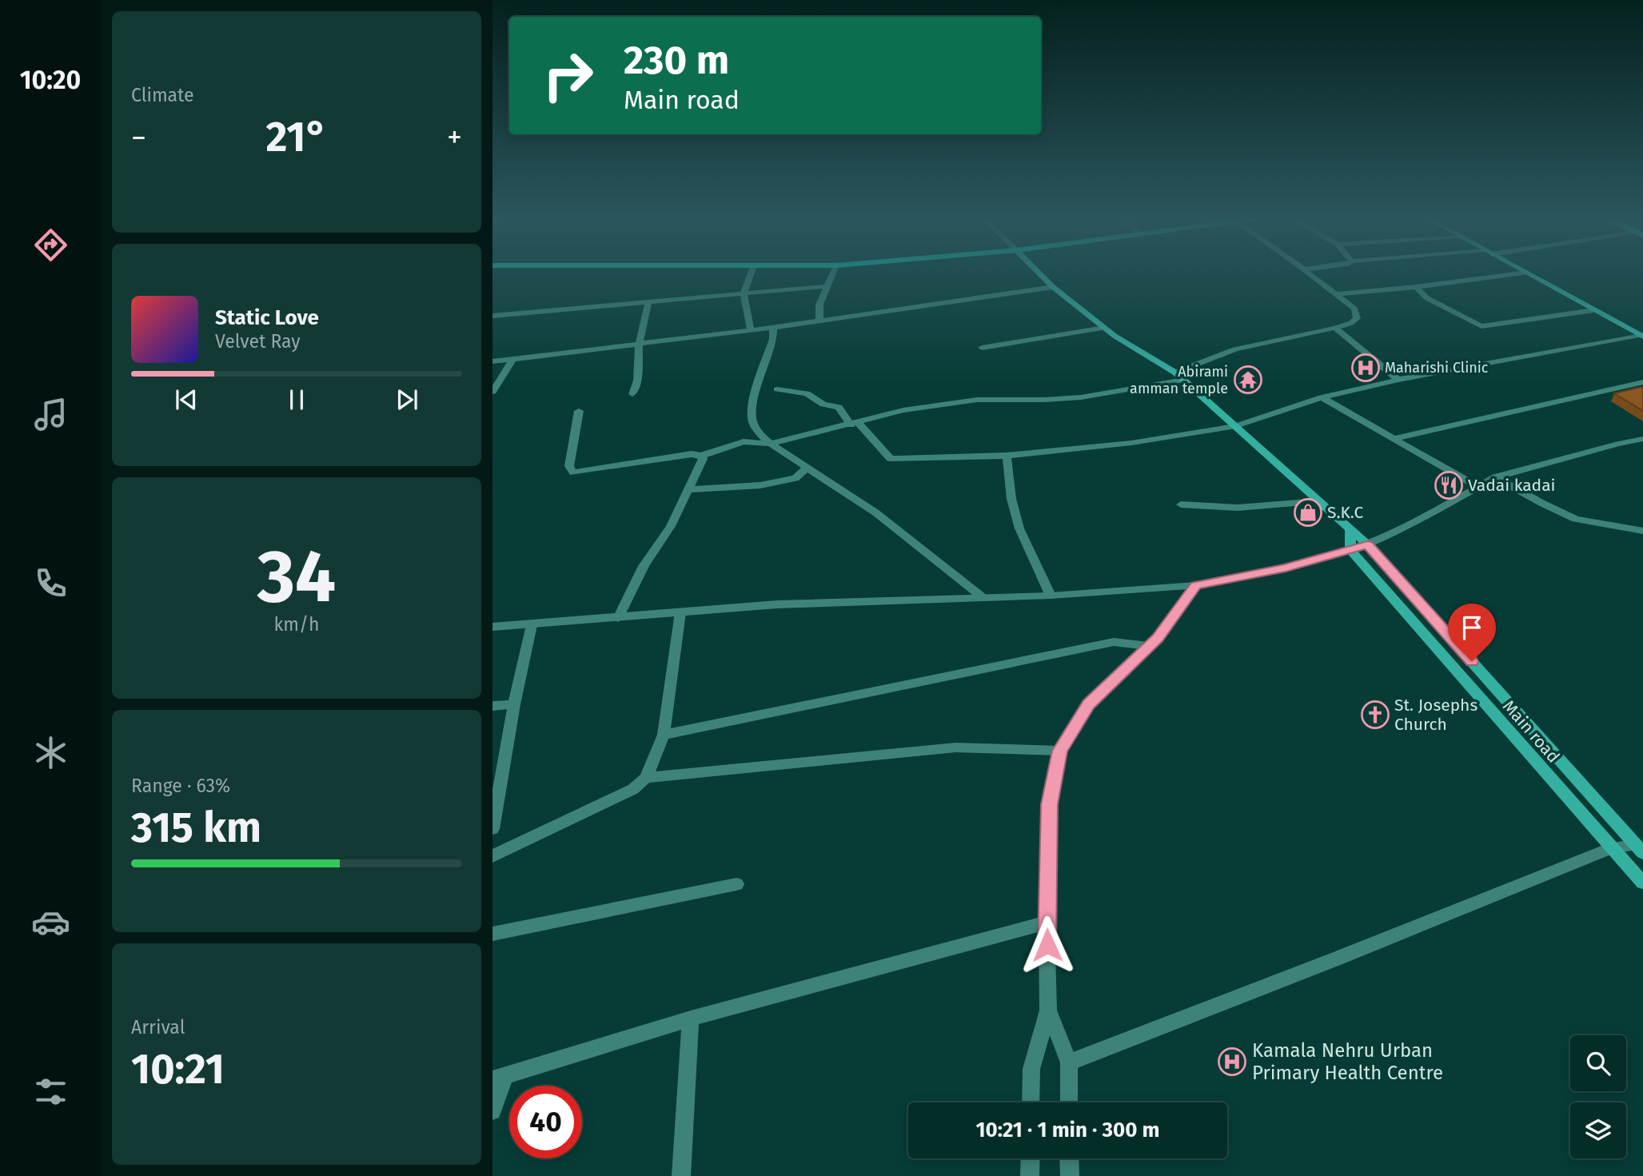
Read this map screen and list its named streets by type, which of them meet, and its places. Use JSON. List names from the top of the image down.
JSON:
{
  "streets": {
    "main road": ["Main road"]
  },
  "places": {
    "hospital": ["Maharishi Clinic", "Kamala Nehru Urban Primary Health Centre"],
    "temple": ["Abirami amman temple"],
    "restaurant": ["Vadai kadai"],
    "shop": ["S.K.C"],
    "church": ["St. Josephs Church"]
  },
  "page": {
    "tabs": "10:20",
    "tile": [
      "Climate",
      ["34", "km/h"],
      ["Range · 63%", "315 km"],
      ["Arrival", "10:21"]
    ],
    "turn": ["230 m", "Main road"],
    "heat": ["−", "21°", "+"],
    "song": ["Static Love", "Velvet Ray"],
    "limit": "40",
    "trip": "10:21 · 1 min · 300 m"
  }
}
